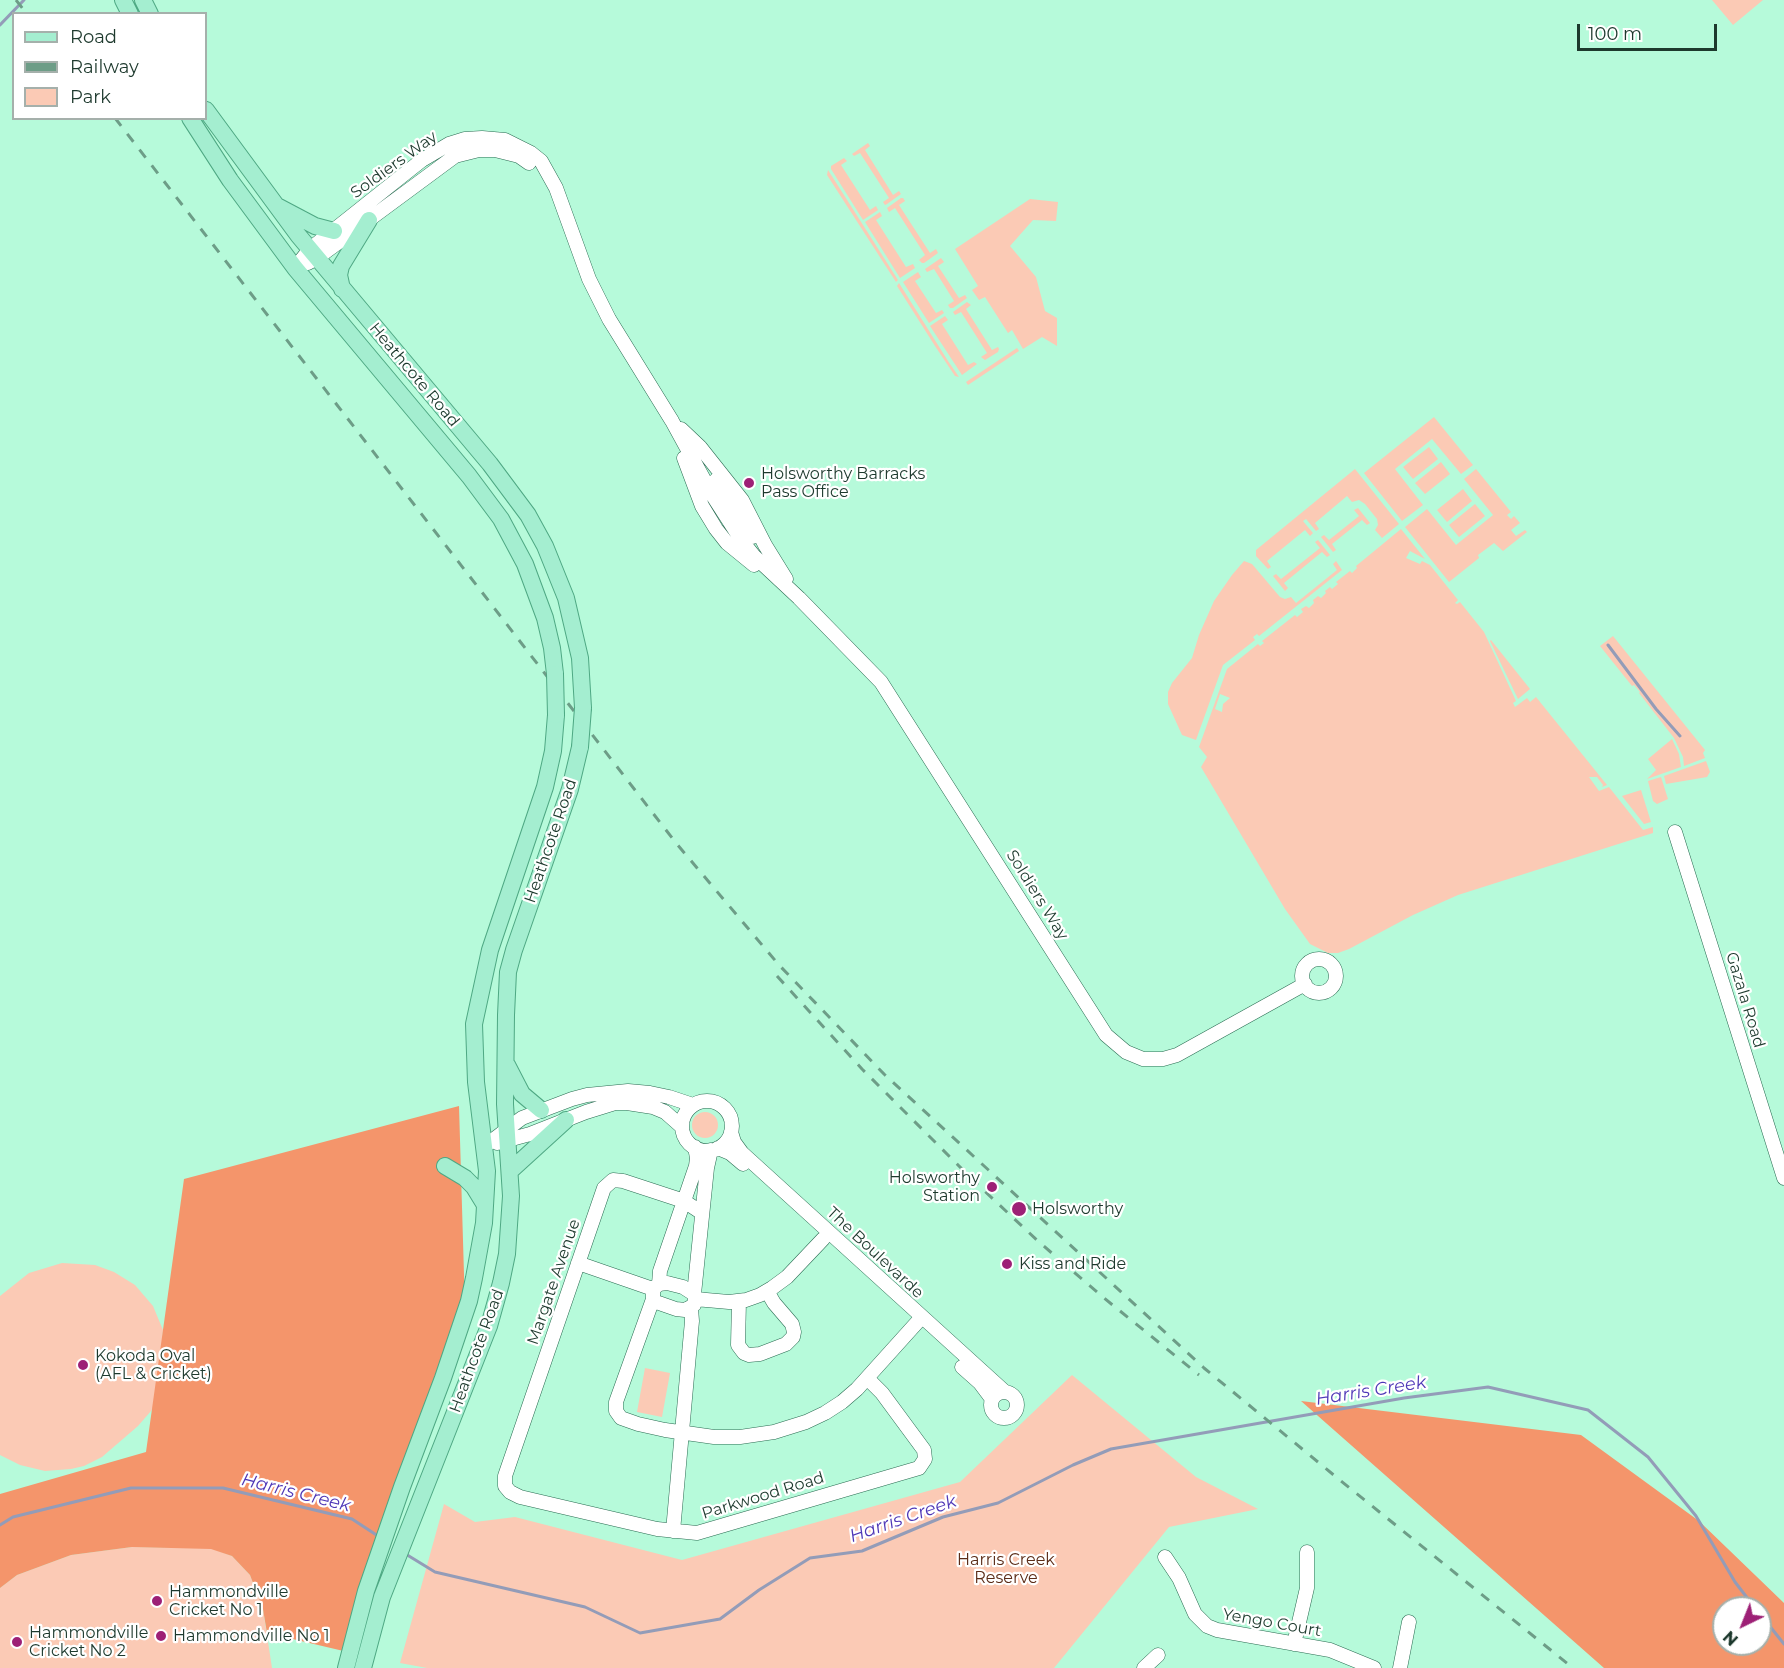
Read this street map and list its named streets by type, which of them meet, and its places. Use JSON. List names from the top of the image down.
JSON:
{
  "streets": {
    "main road": ["Heathcote Road"],
    "street": [
      "Soldiers Way",
      "Gazala Road",
      "The Boulevarde",
      "Margate Avenue",
      "Parkwood Road",
      "Yengo Court"
    ]
  },
  "crossings": [
    ["Soldiers Way", "Heathcote Road"],
    ["Margate Avenue", "Parkwood Road"]
  ],
  "water": ["Harris Creek"],
  "parks": ["Harris Creek Reserve"],
  "places": [
    "Holsworthy Barracks Pass Office",
    "Holsworthy Station",
    "Holsworthy",
    "Kiss and Ride",
    "Kokoda Oval (AFL & Cricket)",
    "Hammondville Cricket No 1",
    "Hammondville No 1",
    "Hammondville Cricket No 2"
  ],
  "legend": ["Road", "Railway", "Park"],
  "scale_bar": "100 m",
  "north": "bottom left"
}
